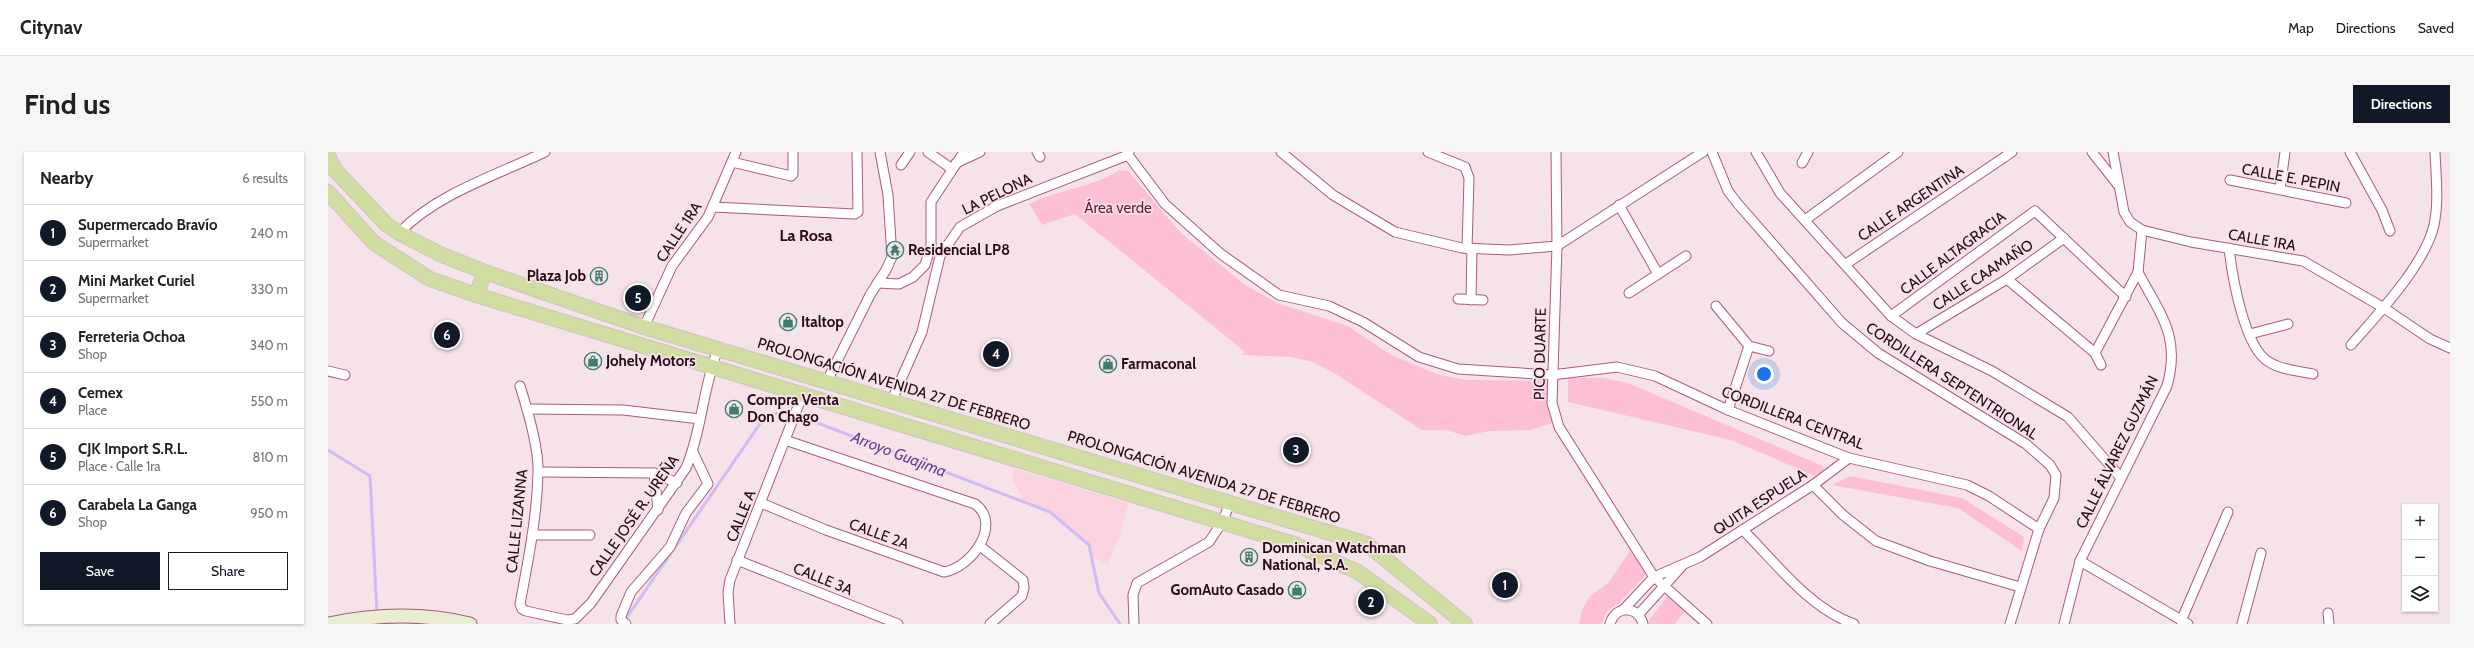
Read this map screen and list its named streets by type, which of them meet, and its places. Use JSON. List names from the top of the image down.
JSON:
{
  "streets": {
    "main road": ["PROLONGACIÓN AVENIDA 27 DE FEBRERO"],
    "street": [
      "CALLE E. PEPIN",
      "LA PELONA",
      "CALLE ARGENTINA",
      "CALLE 1RA",
      "CALLE ALTAGRACIA",
      "CALLE CAAMAÑO",
      "PICO DUARTE",
      "CORDILLERA SEPTENTRIONAL",
      "CORDILLERA CENTRAL",
      "CALLE ÁLVAREZ GUZMÁN",
      "QUITA ESPUELA",
      "CALLE JOSÉ R. UREÑA",
      "CALLE A",
      "CALLE LIZANNA",
      "CALLE 2A",
      "CALLE 3A"
    ]
  },
  "crossings": [
    ["LA PELONA", "PROLONGACIÓN AVENIDA 27 DE FEBRERO"],
    ["LA PELONA", "CORDILLERA CENTRAL"],
    ["CALLE 1RA", "PROLONGACIÓN AVENIDA 27 DE FEBRERO"],
    ["CALLE ALTAGRACIA", "CALLE CAAMAÑO"],
    ["PICO DUARTE", "CORDILLERA CENTRAL"],
    ["PICO DUARTE", "QUITA ESPUELA"],
    ["CORDILLERA SEPTENTRIONAL", "CORDILLERA CENTRAL"],
    ["PROLONGACIÓN AVENIDA 27 DE FEBRERO", "CALLE JOSÉ R. UREÑA"],
    ["CORDILLERA CENTRAL", "QUITA ESPUELA"],
    ["CALLE JOSÉ R. UREÑA", "CALLE LIZANNA"],
    ["CALLE A", "CALLE 2A"],
    ["CALLE A", "CALLE 3A"]
  ],
  "districts": ["La Rosa"],
  "water": ["Arroyo Guajima"],
  "parks": ["Área verde"],
  "places": {
    "temple": ["Residencial LP8"],
    "building": ["Plaza Job", "Dominican Watchman National, S.A."],
    "shop": [
      "Italtop",
      "Johely Motors",
      "Farmaconal",
      "Compra Venta Don Chago",
      "GomAuto Casado"
    ]
  },
  "page": {
    "header": "Citynav",
    "nav": ["Map", "Directions", "Saved"],
    "buttons": [
      "Directions",
      ["Save", "Share"]
    ],
    "title": "Find us",
    "heading": ["Nearby", "6 results"],
    "list": [
      {
        "mark": "1",
        "name": "Supermercado Bravío",
        "note": "Supermarket",
        "value": "240 m"
      },
      {
        "mark": "2",
        "name": "Mini Market Curiel",
        "note": "Supermarket",
        "value": "330 m"
      },
      {
        "mark": "3",
        "name": "Ferreteria Ochoa",
        "note": "Shop",
        "value": "340 m"
      },
      {
        "mark": "4",
        "name": "Cemex",
        "note": "Place",
        "value": "550 m"
      },
      {
        "mark": "5",
        "name": "CJK Import S.R.L.",
        "note": "Place · Calle 1ra",
        "value": "810 m"
      },
      {
        "mark": "6",
        "name": "Carabela La Ganga",
        "note": "Shop",
        "value": "950 m"
      }
    ],
    "pins": [
      "5",
      "6",
      "4",
      "3",
      "1",
      "2"
    ],
    "map_buttons": ["+", "−"]
  }
}
